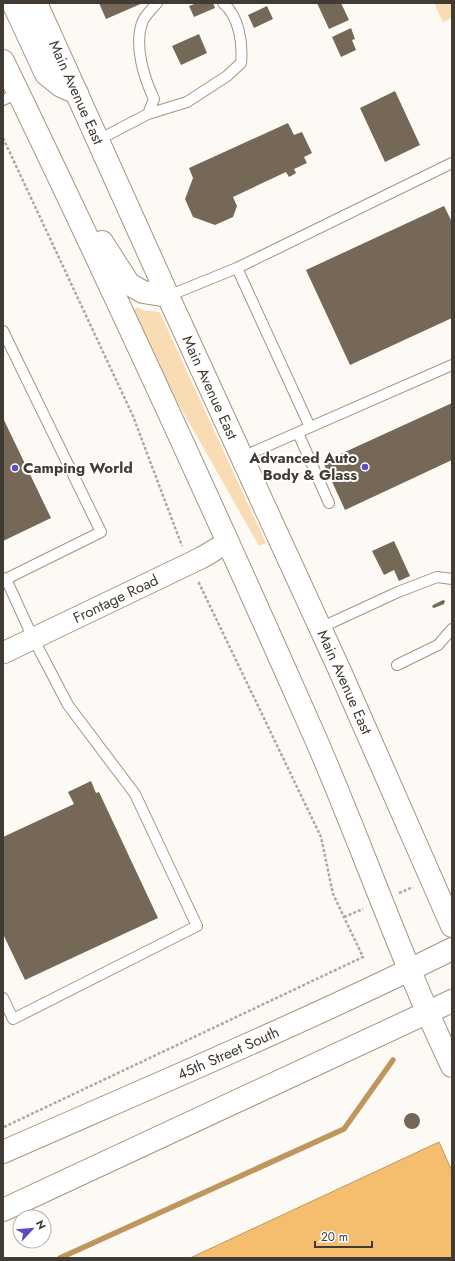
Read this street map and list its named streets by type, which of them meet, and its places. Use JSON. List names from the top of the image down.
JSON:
{
  "streets": {
    "main road": ["Main Avenue East", "45th Street South"],
    "street": ["Frontage Road"]
  },
  "places": ["Advanced Auto Body & Glass", "Camping World"],
  "scale_bar": "20 m",
  "north": "top right"
}
